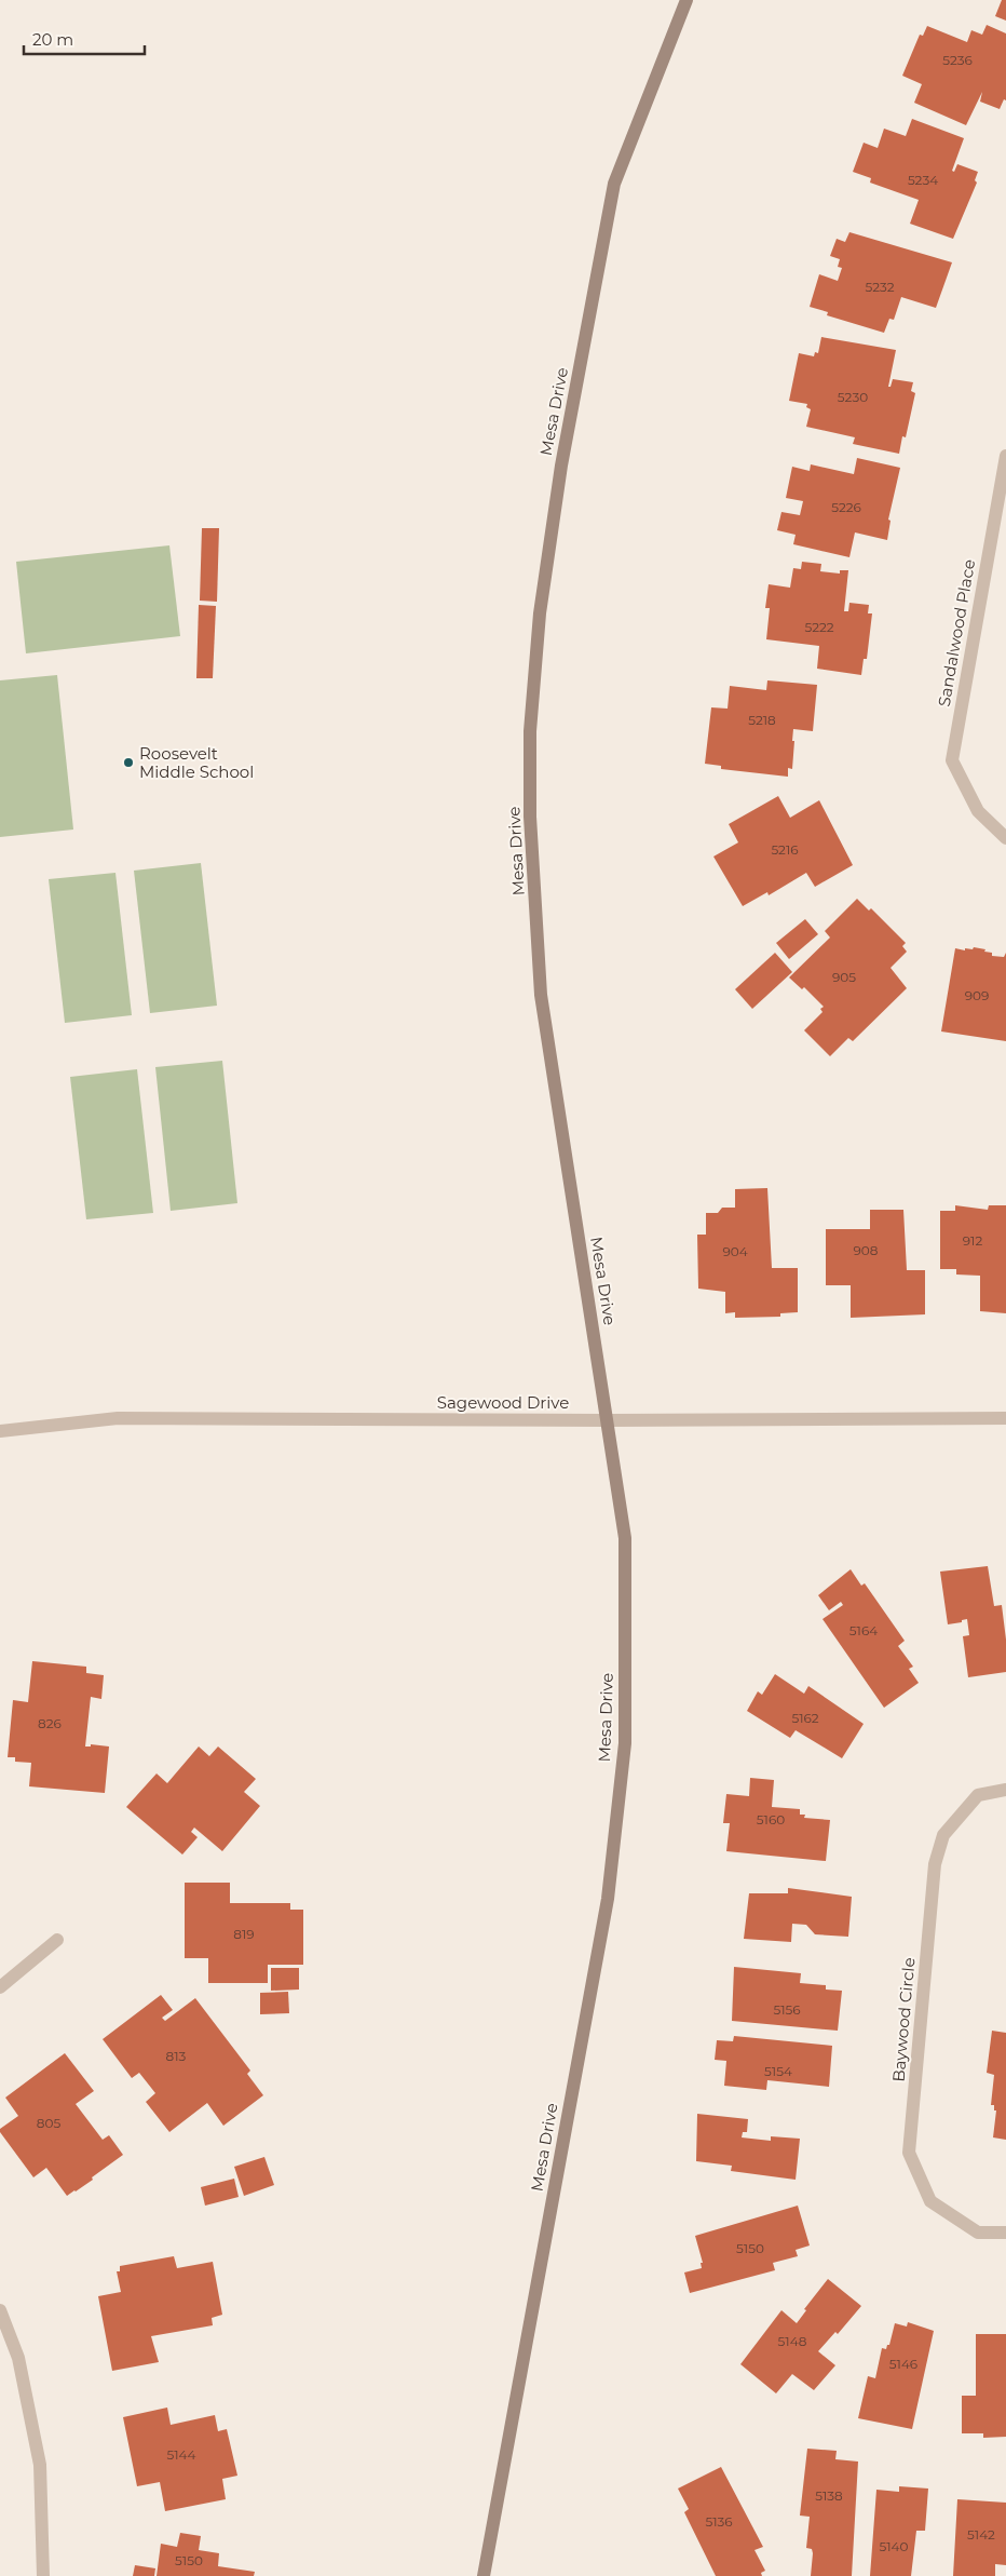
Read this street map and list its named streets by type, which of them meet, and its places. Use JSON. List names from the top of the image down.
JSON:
{
  "streets": {
    "main road": ["Mesa Drive"],
    "street": ["Sandalwood Place", "Sagewood Drive", "Baywood Circle"]
  },
  "crossings": [
    ["Mesa Drive", "Sagewood Drive"]
  ],
  "places": ["Roosevelt Middle School"],
  "house_numbers": [
    "5236",
    "5234",
    "5232",
    "5230",
    "5226",
    "5222",
    "5218",
    "5216",
    "905",
    "909",
    "912",
    "908",
    "904",
    "5164",
    "5162",
    "826",
    "5160",
    "819",
    "5156",
    "813",
    "5154",
    "805",
    "5150",
    "5148",
    "5146",
    "5144",
    "5138",
    "5136",
    "5142",
    "5140",
    "5150"
  ],
  "scale_bar": "20 m"
}
